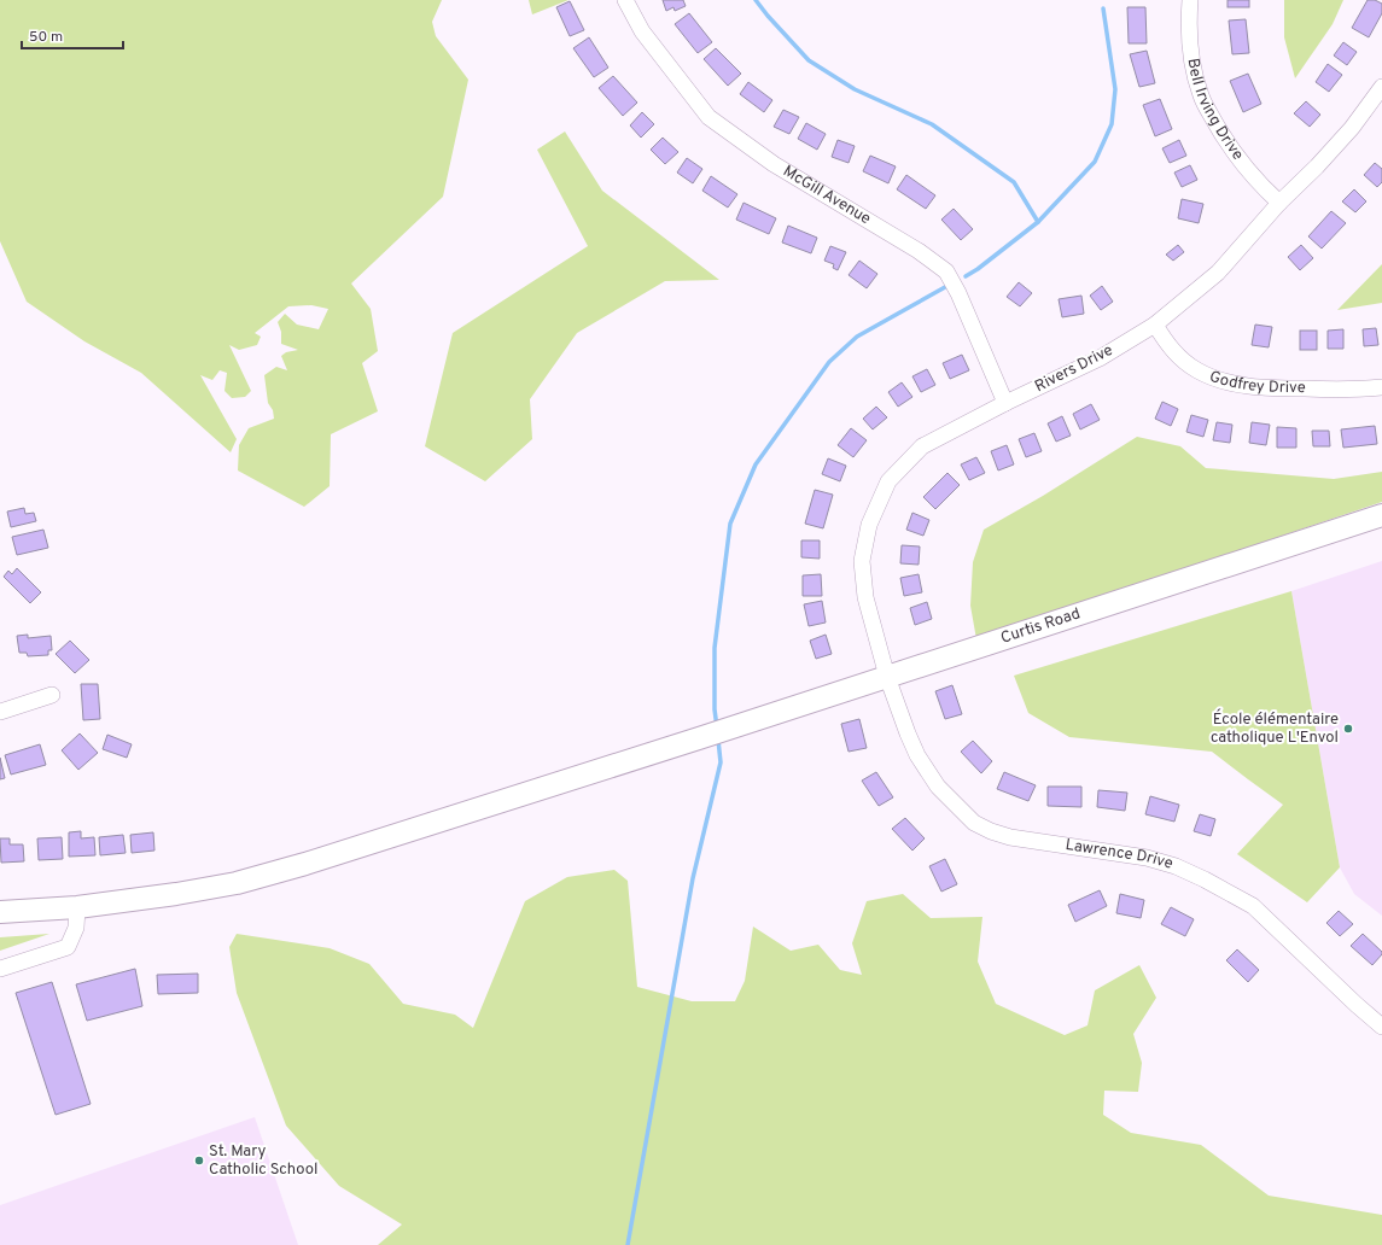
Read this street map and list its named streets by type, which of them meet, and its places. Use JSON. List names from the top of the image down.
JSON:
{
  "streets": {
    "main road": ["Curtis Road"],
    "street": [
      "Bell Irving Drive",
      "McGill Avenue",
      "Rivers Drive",
      "Godfrey Drive",
      "Lawrence Drive"
    ]
  },
  "crossings": [
    ["Bell Irving Drive", "Rivers Drive"],
    ["McGill Avenue", "Rivers Drive"],
    ["Rivers Drive", "Godfrey Drive"],
    ["Rivers Drive", "Curtis Road"],
    ["Rivers Drive", "Lawrence Drive"],
    ["Curtis Road", "Lawrence Drive"]
  ],
  "places": ["École élémentaire catholique L'Envol", "St. Mary Catholic School"],
  "scale_bar": "50 m"
}
